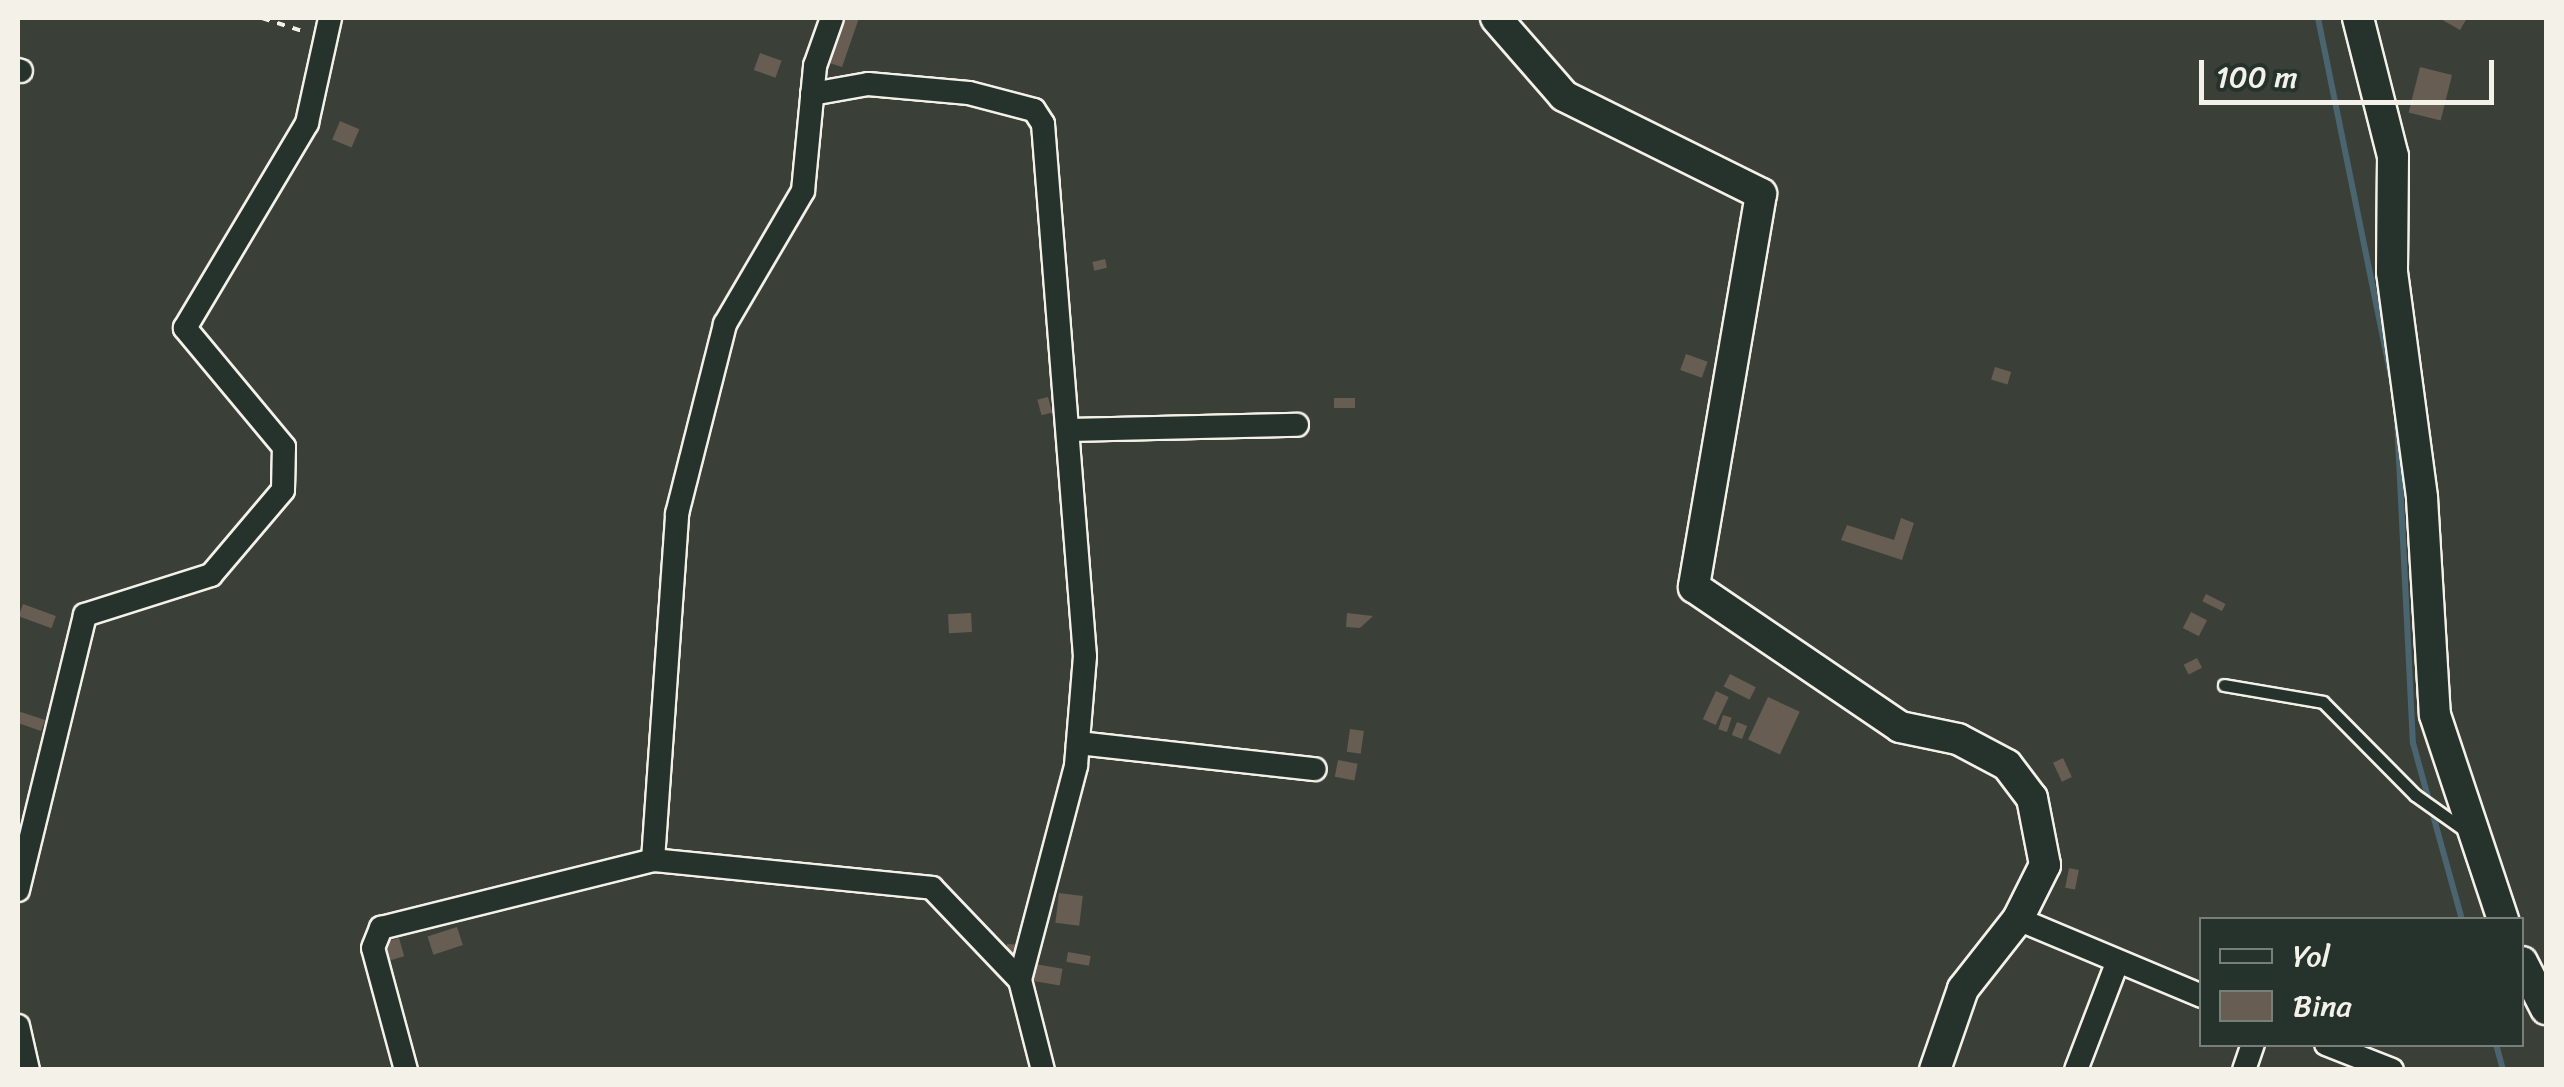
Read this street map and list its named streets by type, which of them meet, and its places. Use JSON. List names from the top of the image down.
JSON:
{
  "legend": ["Yol", "Bina"],
  "scale_bar": "100 m"
}
